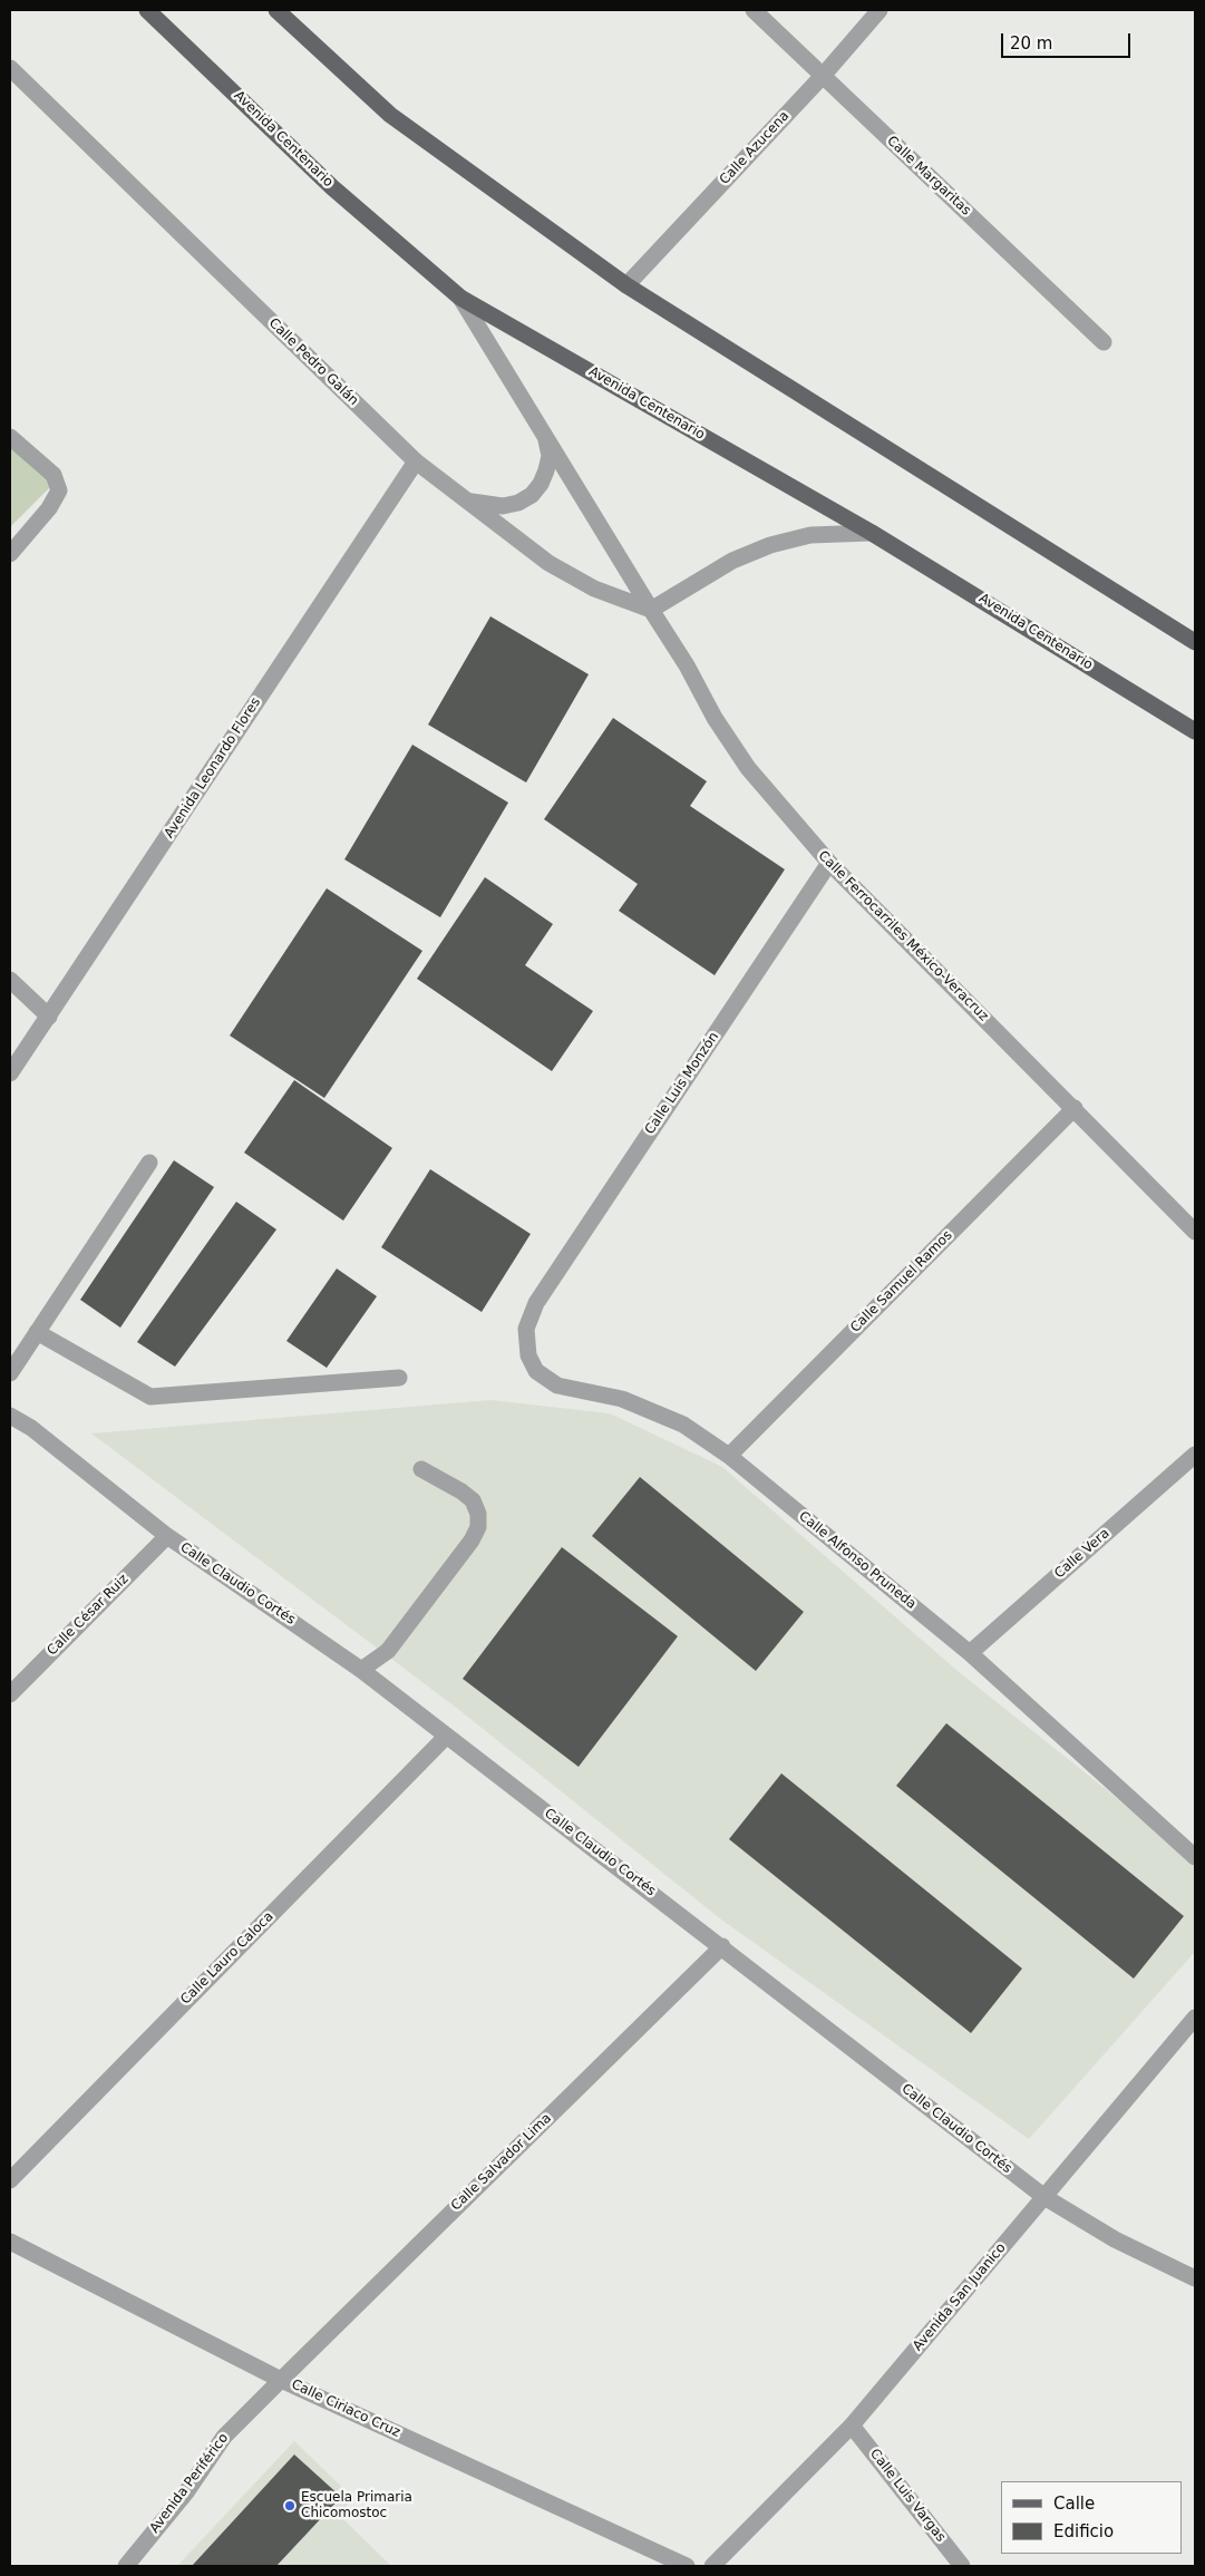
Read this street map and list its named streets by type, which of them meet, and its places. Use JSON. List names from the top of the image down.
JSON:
{
  "streets": {
    "main road": ["Avenida Centenario"],
    "street": [
      "Calle Azucena",
      "Calle Margaritas",
      "Calle Pedro Galán",
      "Avenida Leonardo Flores",
      "Calle Ferrocarriles México-Veracruz",
      "Calle Luis Monzón",
      "Calle Samuel Ramos",
      "Calle Vera",
      "Calle Alfonso Pruneda",
      "Calle Claudio Cortés",
      "Calle César Ruiz",
      "Calle Lauro Caloca",
      "Calle Salvador Lima",
      "Avenida San Juanico",
      "Calle Ciriaco Cruz",
      "Avenida Periférico",
      "Calle Luis Vargas"
    ]
  },
  "crossings": [
    ["Calle Azucena", "Calle Margaritas"],
    ["Calle Pedro Galán", "Avenida Leonardo Flores"],
    ["Calle Pedro Galán", "Calle Ferrocarriles México-Veracruz"],
    ["Calle Ferrocarriles México-Veracruz", "Calle Luis Monzón"],
    ["Calle Ferrocarriles México-Veracruz", "Calle Samuel Ramos"],
    ["Calle Luis Monzón", "Calle Alfonso Pruneda"],
    ["Calle Samuel Ramos", "Calle Alfonso Pruneda"],
    ["Calle Vera", "Calle Alfonso Pruneda"],
    ["Calle Claudio Cortés", "Calle César Ruiz"],
    ["Calle Claudio Cortés", "Calle Lauro Caloca"],
    ["Calle Claudio Cortés", "Calle Salvador Lima"],
    ["Calle Claudio Cortés", "Avenida San Juanico"],
    ["Calle Salvador Lima", "Calle Ciriaco Cruz"],
    ["Calle Salvador Lima", "Avenida Periférico"],
    ["Avenida San Juanico", "Calle Luis Vargas"],
    ["Calle Ciriaco Cruz", "Avenida Periférico"]
  ],
  "places": ["Escuela Primaria Chicomostoc"],
  "legend": ["Calle", "Edificio"],
  "scale_bar": "20 m"
}
